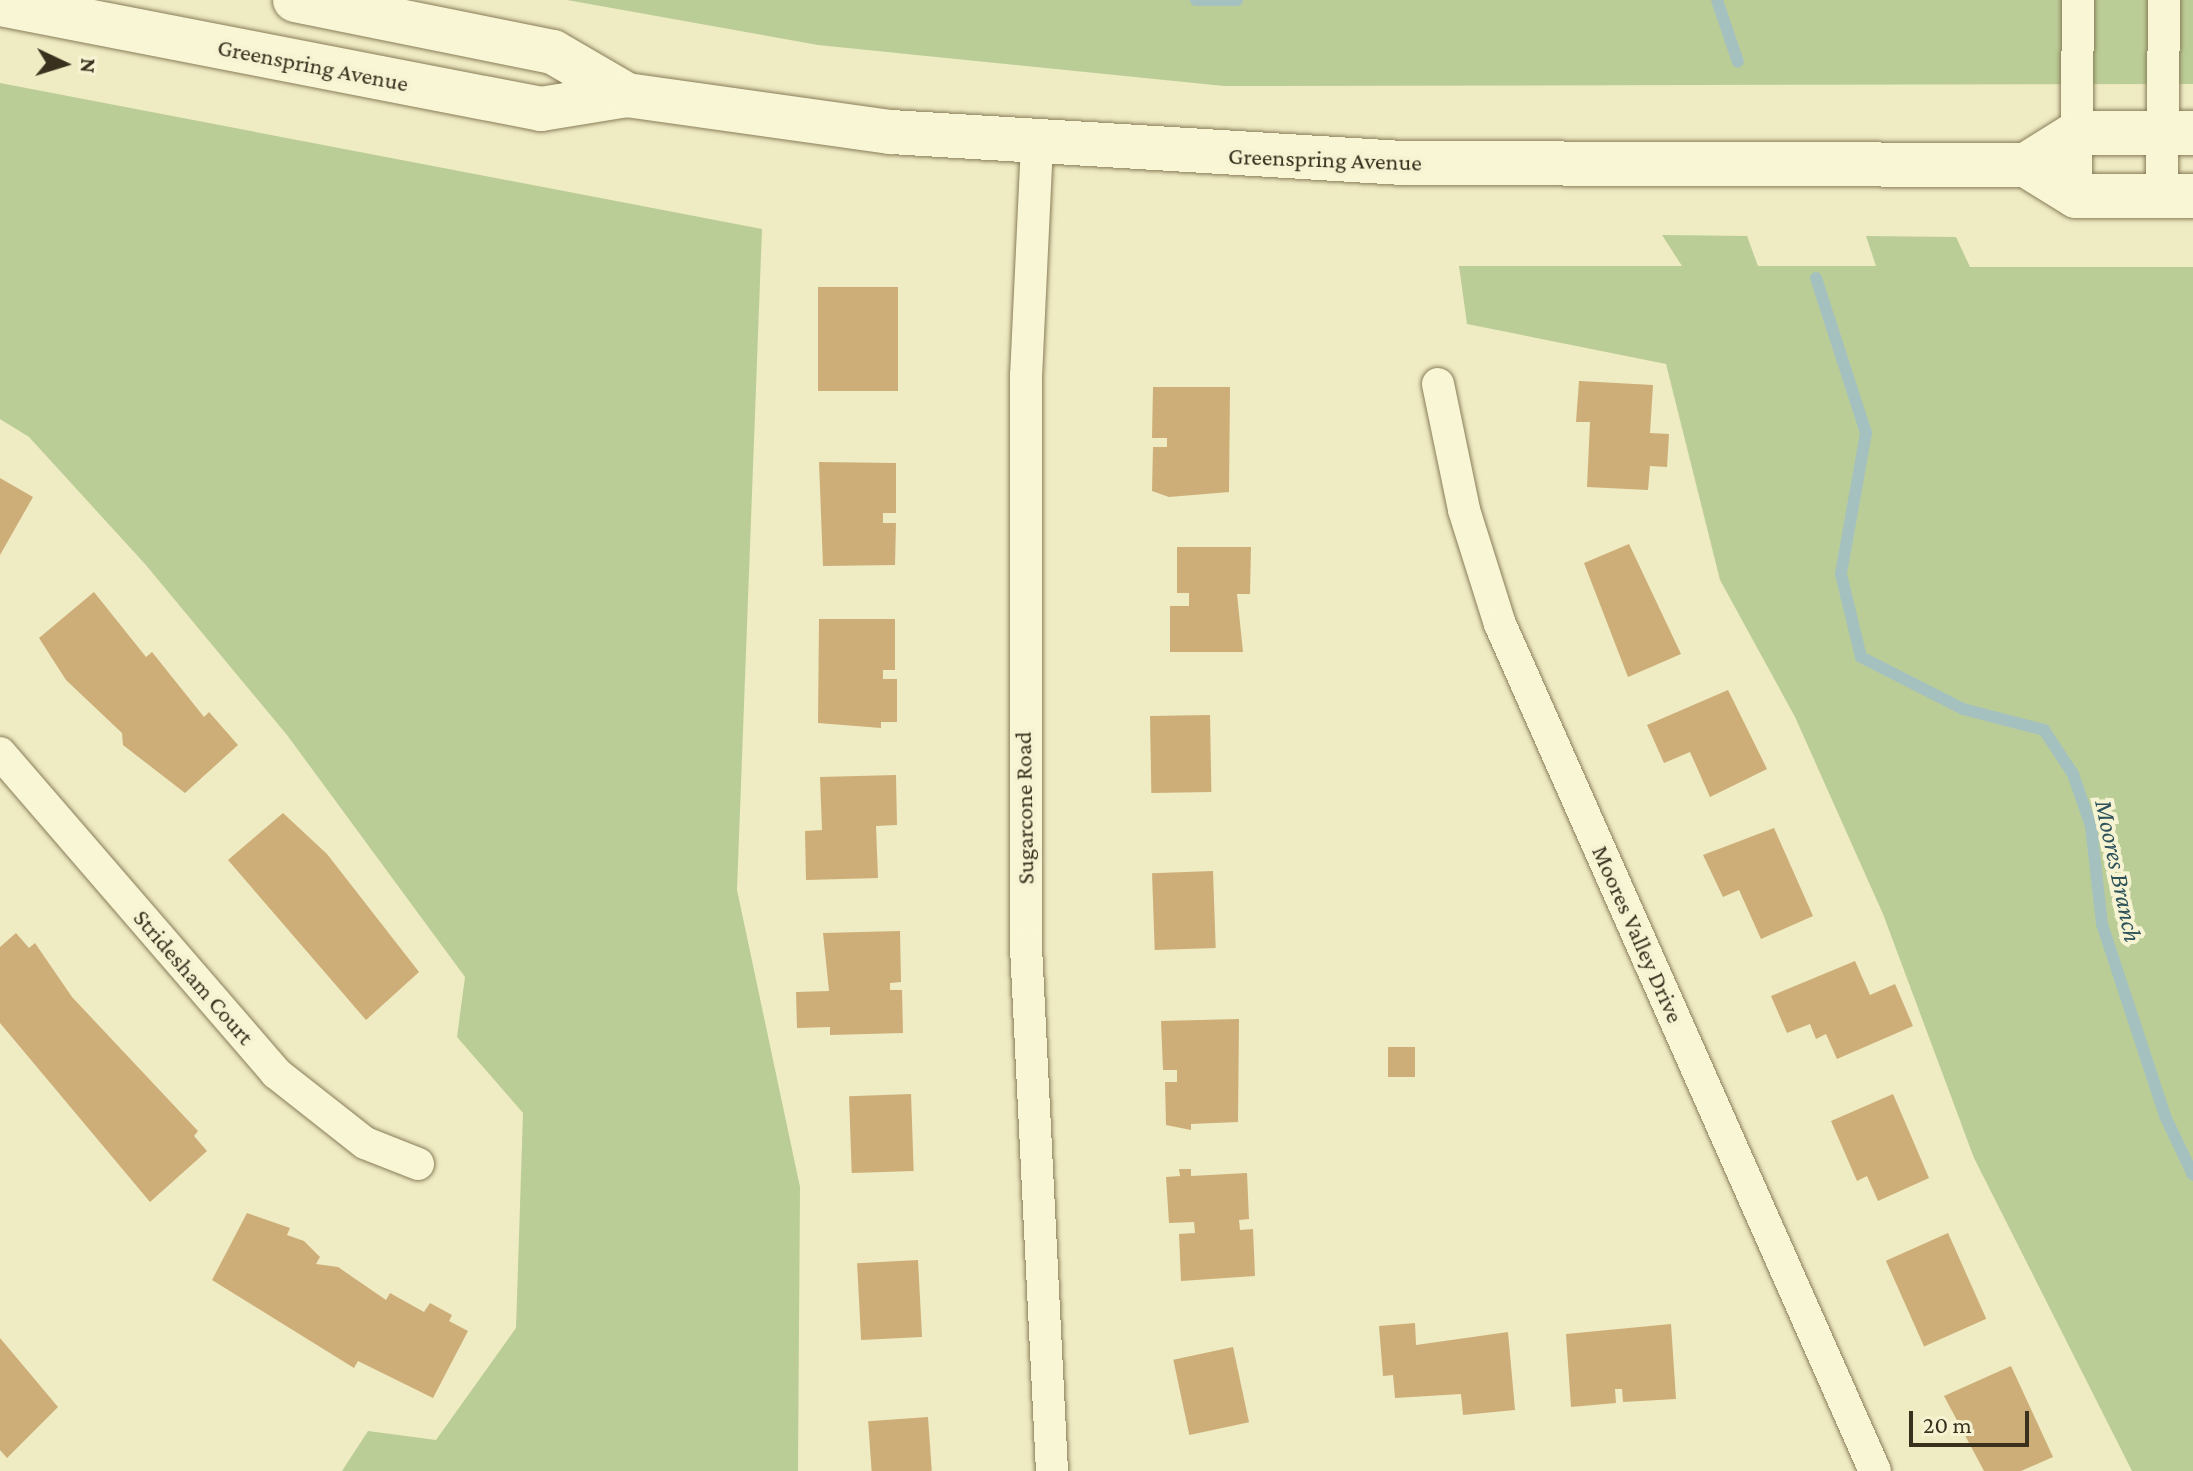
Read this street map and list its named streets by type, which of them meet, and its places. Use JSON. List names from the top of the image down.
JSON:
{
  "streets": {
    "main road": ["Greenspring Avenue"],
    "street": ["Sugarcone Road", "Moores Valley Drive", "Stridesham Court"]
  },
  "crossings": [
    ["Greenspring Avenue", "Sugarcone Road"]
  ],
  "water": ["Moores Branch"],
  "scale_bar": "20 m",
  "north": "right"
}
